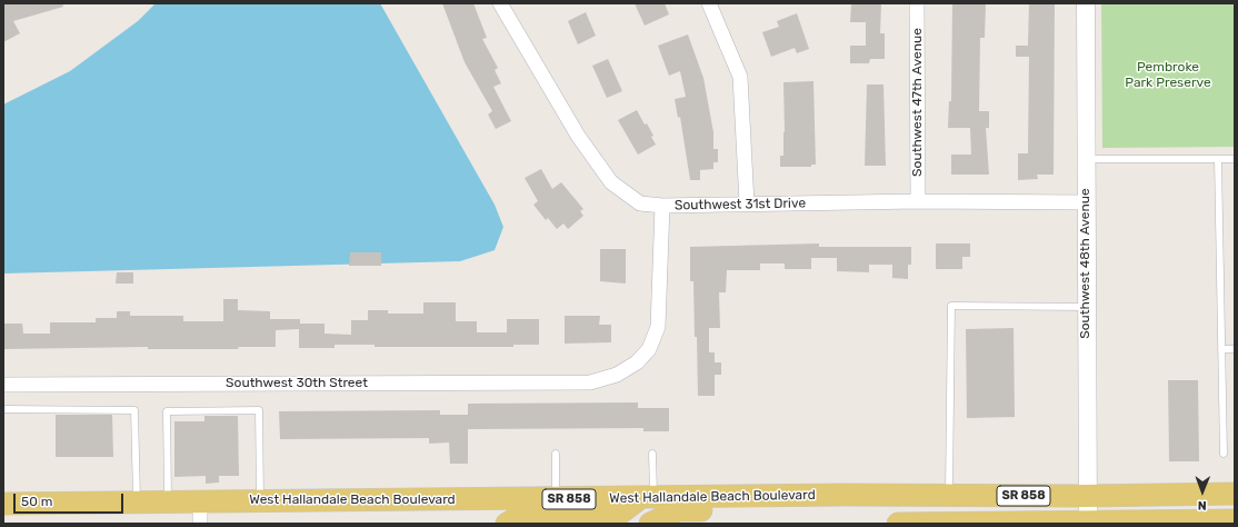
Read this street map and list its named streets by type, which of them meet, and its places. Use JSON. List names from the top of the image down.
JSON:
{
  "streets": {
    "main road": ["SR 858", "West Hallandale Beach Boulevard"],
    "street": [
      "Southwest 47th Avenue",
      "Southwest 31st Drive",
      "Southwest 48th Avenue",
      "Southwest 30th Street"
    ]
  },
  "crossings": [
    ["Southwest 47th Avenue", "Southwest 31st Drive"],
    ["Southwest 31st Drive", "Southwest 48th Avenue"],
    ["Southwest 31st Drive", "Southwest 30th Street"],
    ["Southwest 48th Avenue", "SR 858"],
    ["Southwest 48th Avenue", "West Hallandale Beach Boulevard"]
  ],
  "parks": ["Pembroke Park Preserve"],
  "scale_bar": "50 m",
  "north": "bottom"
}
